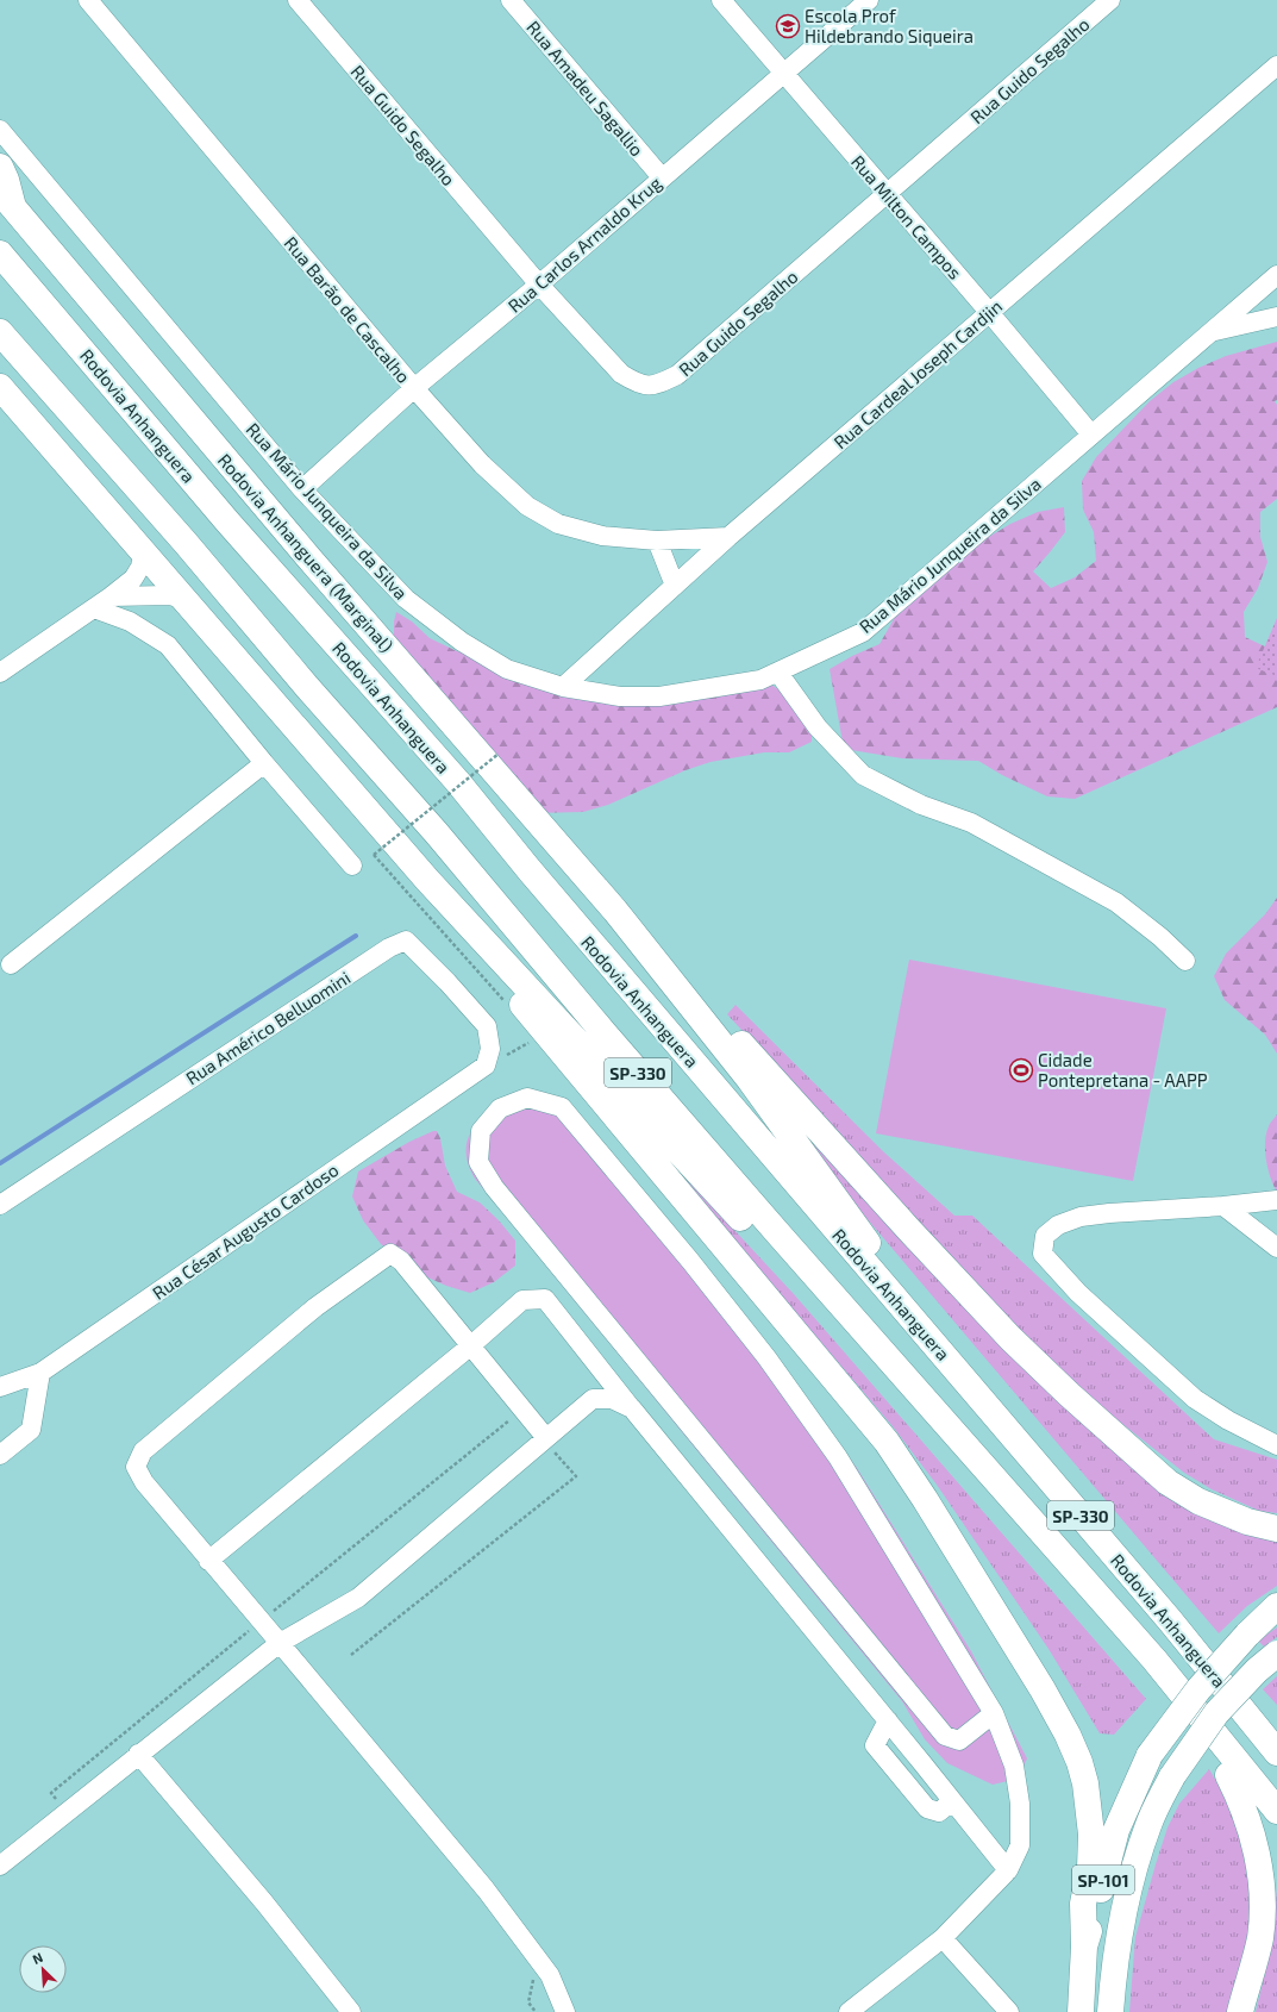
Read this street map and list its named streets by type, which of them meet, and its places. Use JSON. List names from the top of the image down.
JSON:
{
  "streets": {
    "highway": [
      "Rodovia Anhanguera",
      "Rodovia Anhanguera (Marginal)",
      "SP-330",
      "SP-101"
    ],
    "street": [
      "Rua Guido Segalho",
      "Rua Amadeu Sagallio",
      "Rua Milton Campos",
      "Rua Carlos Arnaldo Krug",
      "Rua Barão de Cascalho",
      "Rua Cardeal Joseph Cardjin",
      "Rua Mário Junqueira da Silva",
      "Rua Américo Belluomini",
      "Rua César Augusto Cardoso"
    ]
  },
  "crossings": [
    ["Rua Guido Segalho", "Rua Milton Campos"],
    ["Rua Guido Segalho", "Rua Carlos Arnaldo Krug"],
    ["Rua Amadeu Sagallio", "Rua Carlos Arnaldo Krug"],
    ["Rua Milton Campos", "Rua Carlos Arnaldo Krug"],
    ["Rua Milton Campos", "Rua Cardeal Joseph Cardjin"],
    ["Rua Milton Campos", "Rua Mário Junqueira da Silva"],
    ["Rua Carlos Arnaldo Krug", "Rua Barão de Cascalho"],
    ["Rua Carlos Arnaldo Krug", "Rua Mário Junqueira da Silva"],
    ["Rua Barão de Cascalho", "Rua Cardeal Joseph Cardjin"],
    ["Rua Cardeal Joseph Cardjin", "Rua Mário Junqueira da Silva"],
    ["Rua Américo Belluomini", "Rua César Augusto Cardoso"]
  ],
  "places": {
    "school or university": ["Escola Prof Hildebrando Siqueira"],
    "sports": ["Cidade Pontepretana - AAPP"]
  },
  "north": "top left"
}
